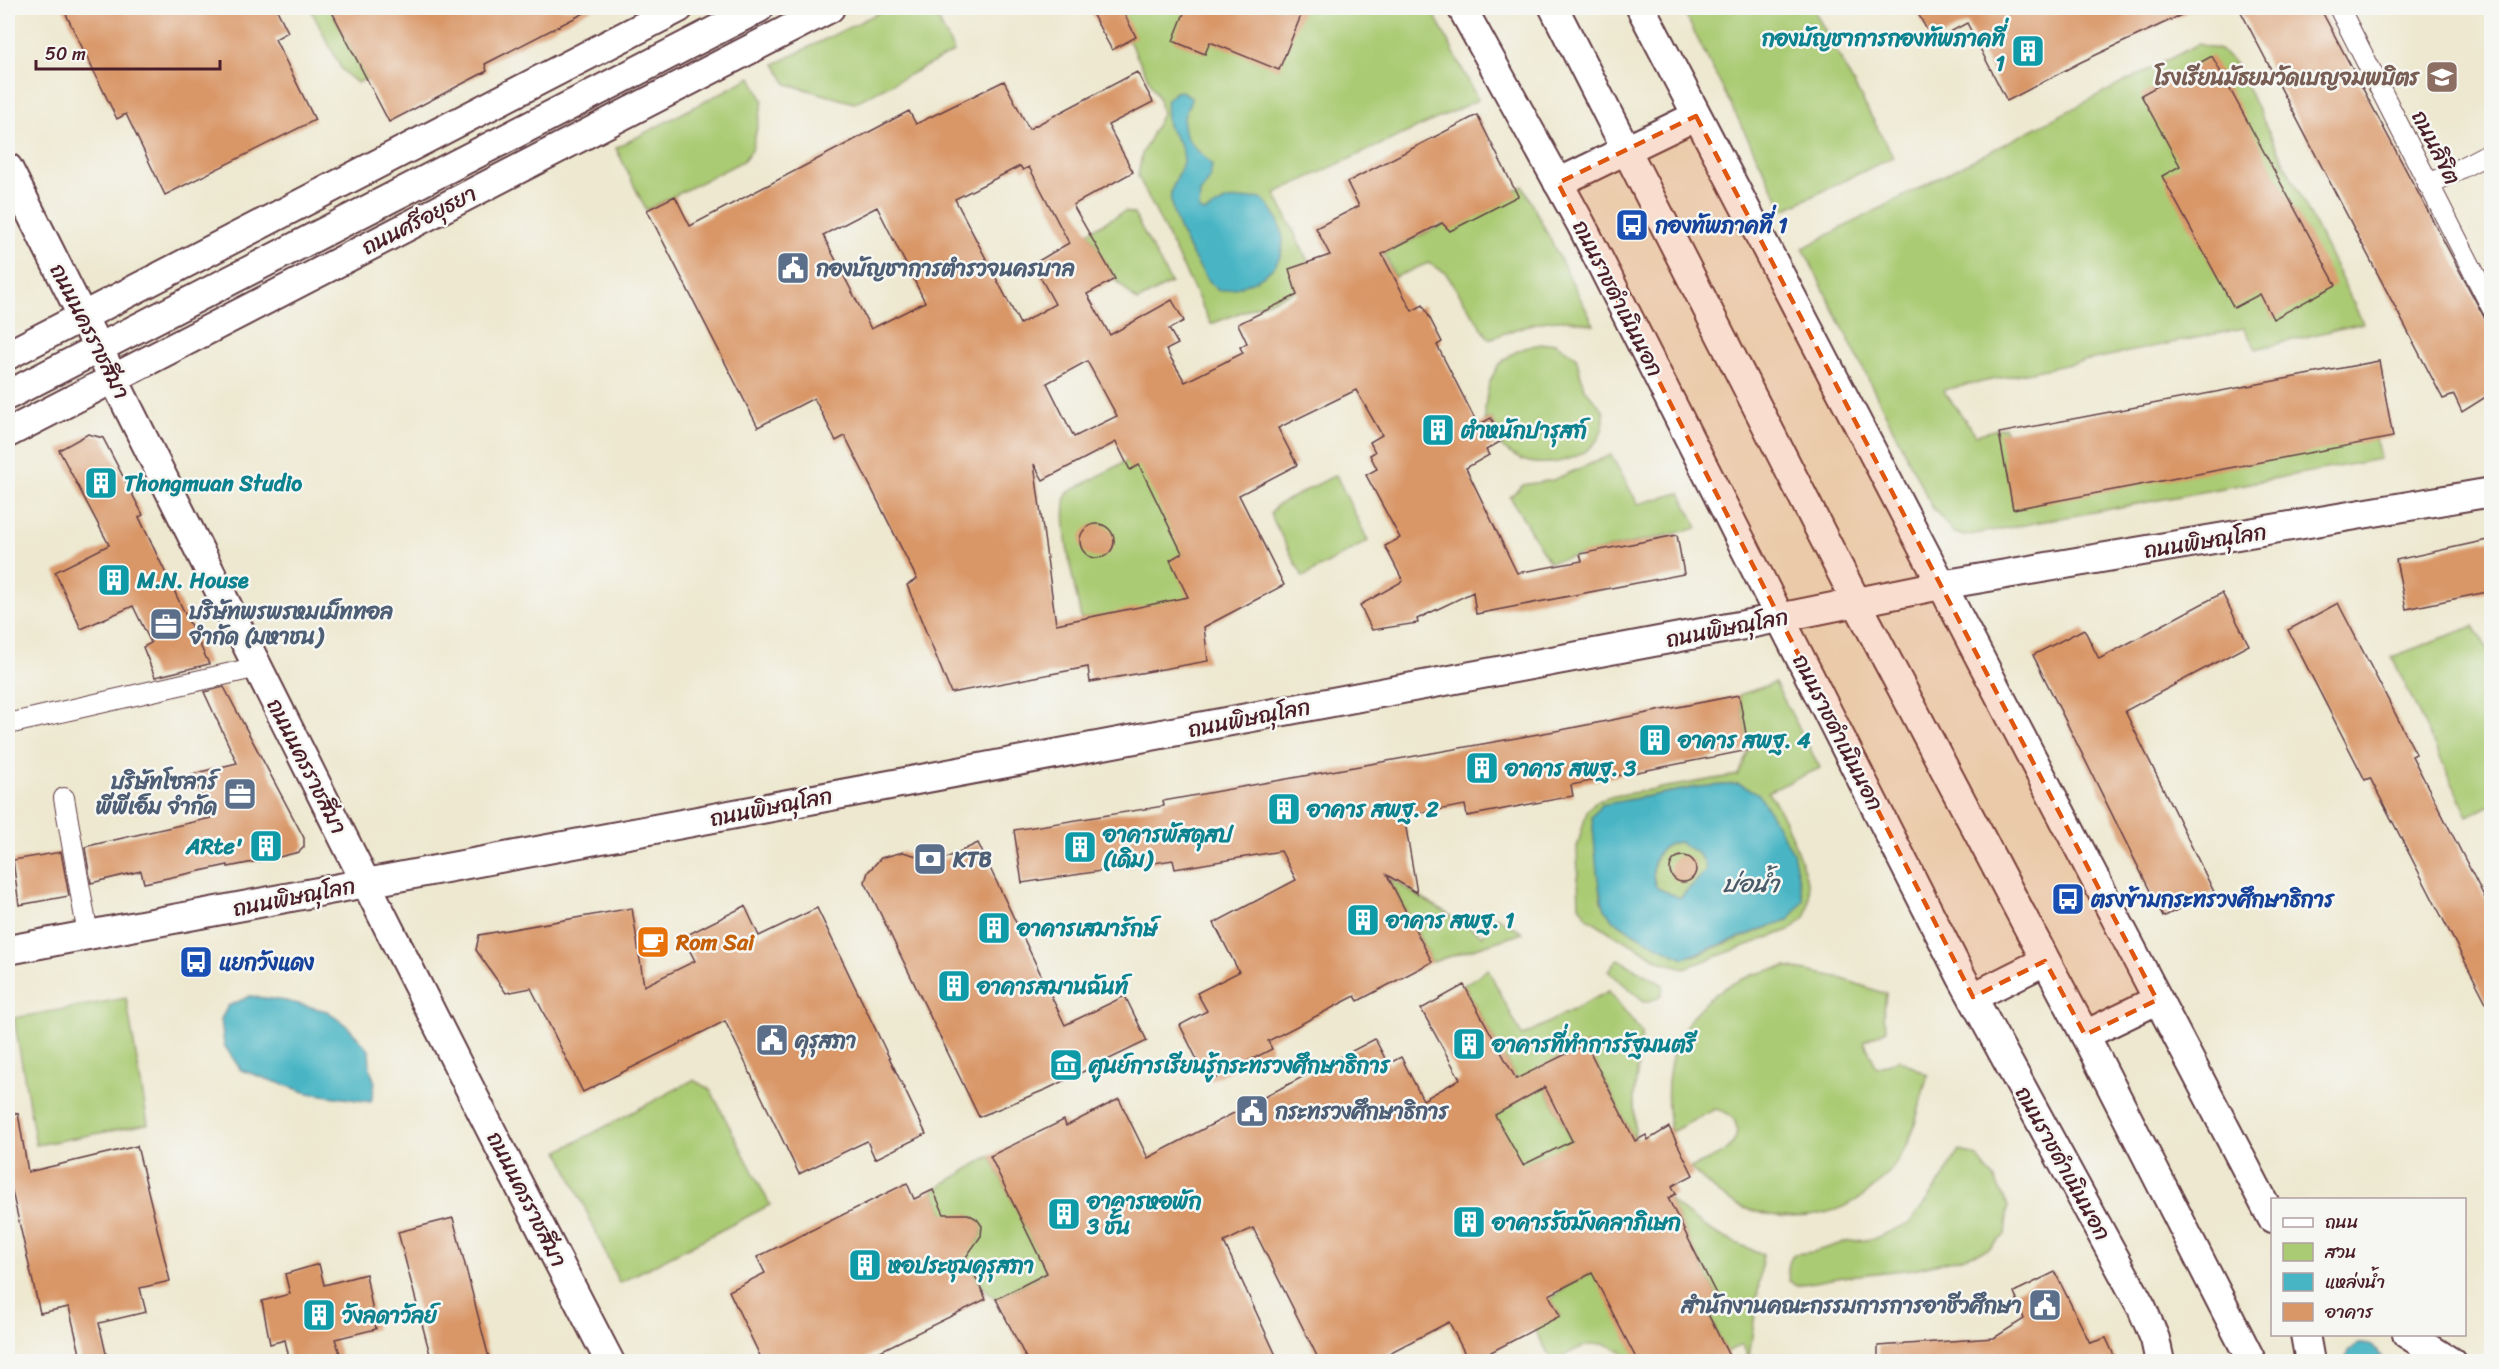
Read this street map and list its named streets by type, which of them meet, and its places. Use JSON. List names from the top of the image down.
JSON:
{
  "streets": {
    "main road": [
      "ถนนศรีอยุธยา",
      "ถนนราชดำเนินนอก",
      "ถนนนครราชสีมา",
      "ถนนพิษณุโลก"
    ],
    "street": ["ถนนลิขิต"]
  },
  "crossings": [
    ["ถนนศรีอยุธยา", "ถนนนครราชสีมา"],
    ["ถนนราชดำเนินนอก", "ถนนพิษณุโลก"],
    ["ถนนนครราชสีมา", "ถนนพิษณุโลก"]
  ],
  "water": ["บ่อน้ำ"],
  "places": {
    "building": [
      "กองบัญชาการกองทัพภาคที่ 1",
      "ตำหนักปารุสก์",
      "Thongmuan Studio",
      "M.N. House",
      "อาคาร สพฐ. 4",
      "อาคาร สพฐ. 3",
      "อาคาร สพฐ. 2",
      "ARte'",
      "อาคารพัสดุสป (เดิม)",
      "อาคาร สพฐ. 1",
      "อาคารเสมารักษ์",
      "อาคารสมานฉันท์",
      "อาคารที่ทำการรัฐมนตรี",
      "อาคารหอพัก 3 ชั้น",
      "อาคารรัชมังคลาภิเษก",
      "หอประชุมคุรุสภา",
      "วังลดาวัลย์"
    ],
    "school or university": ["โรงเรียนมัธยมวัดเบญจมพบิตร"],
    "bus stop": ["กองทัพภาคที่ 1", "ตรงข้ามกระทรวงศึกษาธิการ", "แยกวังแดง"],
    "public building": [
      "กองบัญชาการตำรวจนครบาล",
      "คุรุสภา",
      "กระทรวงศึกษาธิการ",
      "สำนักงานคณะกรรมการการอาชีวศึกษา"
    ],
    "office": ["บริษัทพรพรหมเม็ททอล จำกัด (มหาชน)", "บริษัทโซลาร์ พีพีเอ็ม จำกัด"],
    "bank": ["KTB"],
    "cafe": ["Rom Sai"],
    "museum": ["ศูนย์การเรียนรู้กระทรวงศึกษาธิการ"]
  },
  "legend": [
    "ถนน",
    "สวน",
    "แหล่งน้ำ",
    "อาคาร"
  ],
  "scale_bar": "50 m"
}
